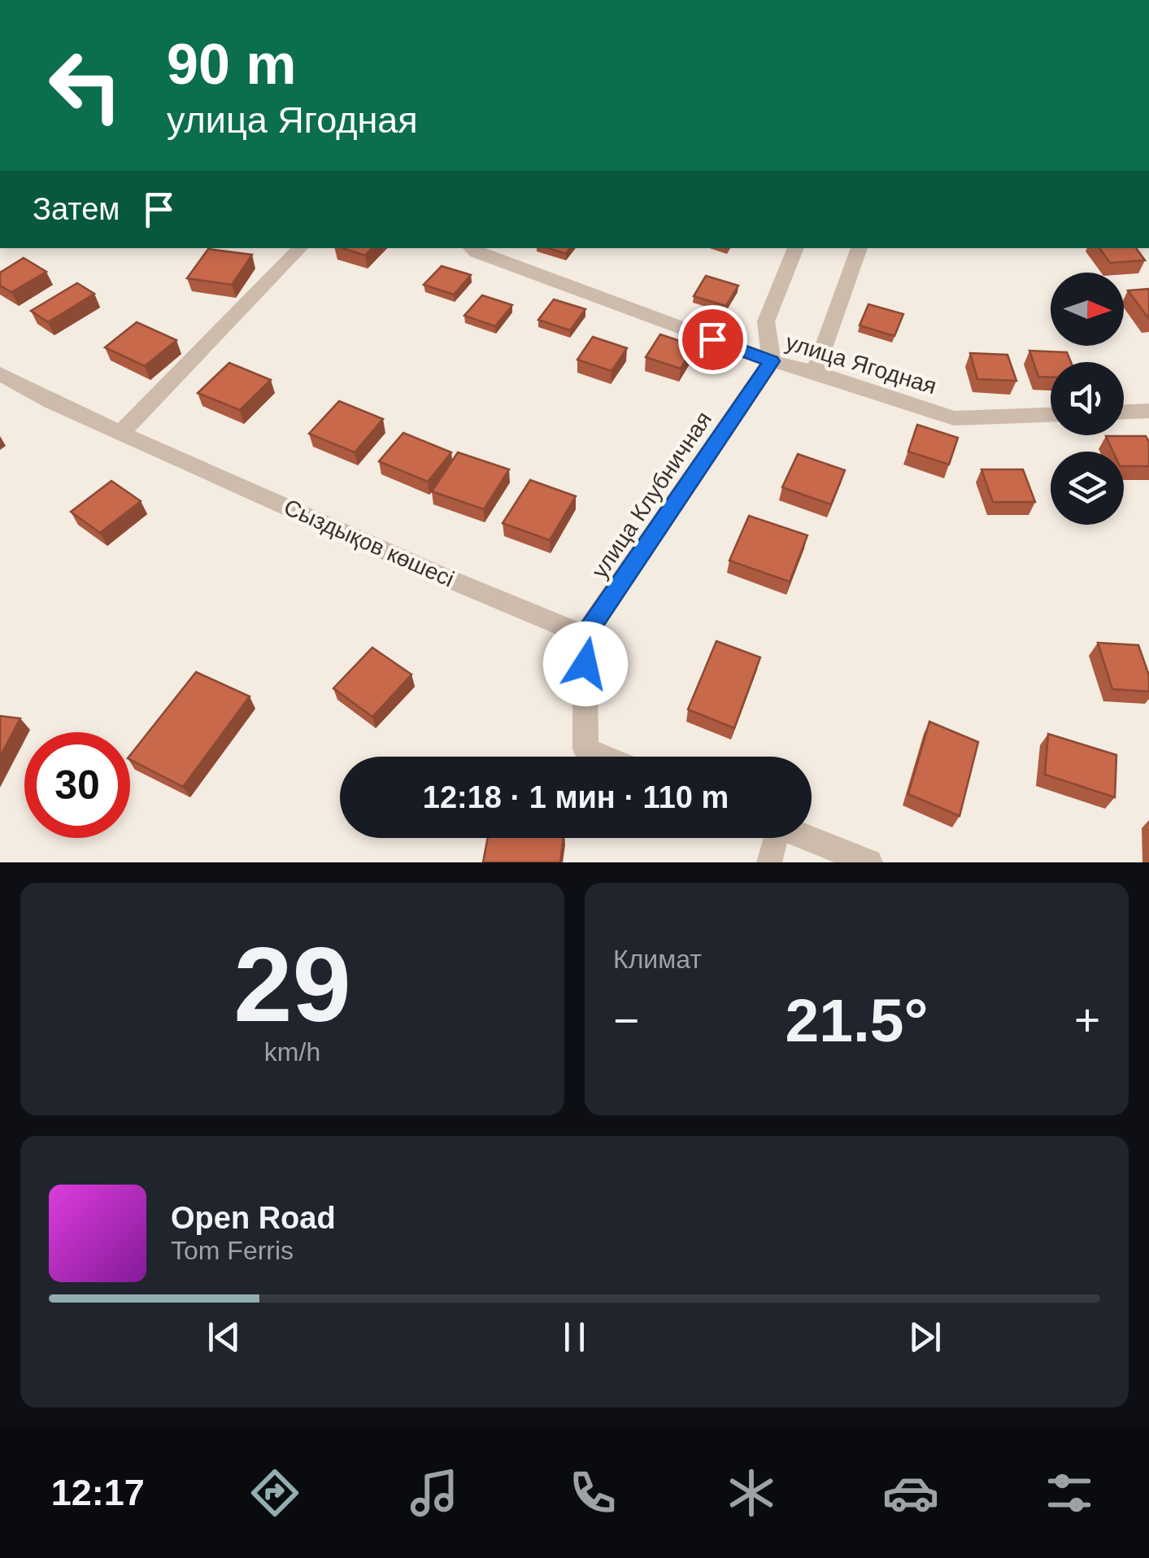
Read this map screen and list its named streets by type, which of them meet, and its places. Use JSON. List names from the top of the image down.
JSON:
{
  "streets": {
    "street": ["улица Ягодная", "улица Клубничная", "Сыздықов көшесі"]
  },
  "crossings": [
    ["улица Ягодная", "улица Клубничная"],
    ["улица Клубничная", "Сыздықов көшесі"]
  ],
  "north": "right",
  "page": {
    "turn": ["90 m", "улица Ягодная"],
    "then": "Затем",
    "limit": "30",
    "trip": "12:18 · 1 мин · 110 m",
    "tile": [
      ["29", "km/h"],
      "Климат"
    ],
    "heat": ["−", "21.5°", "+"],
    "song": ["Open Road", "Tom Ferris"],
    "tabs": "12:17"
  }
}
